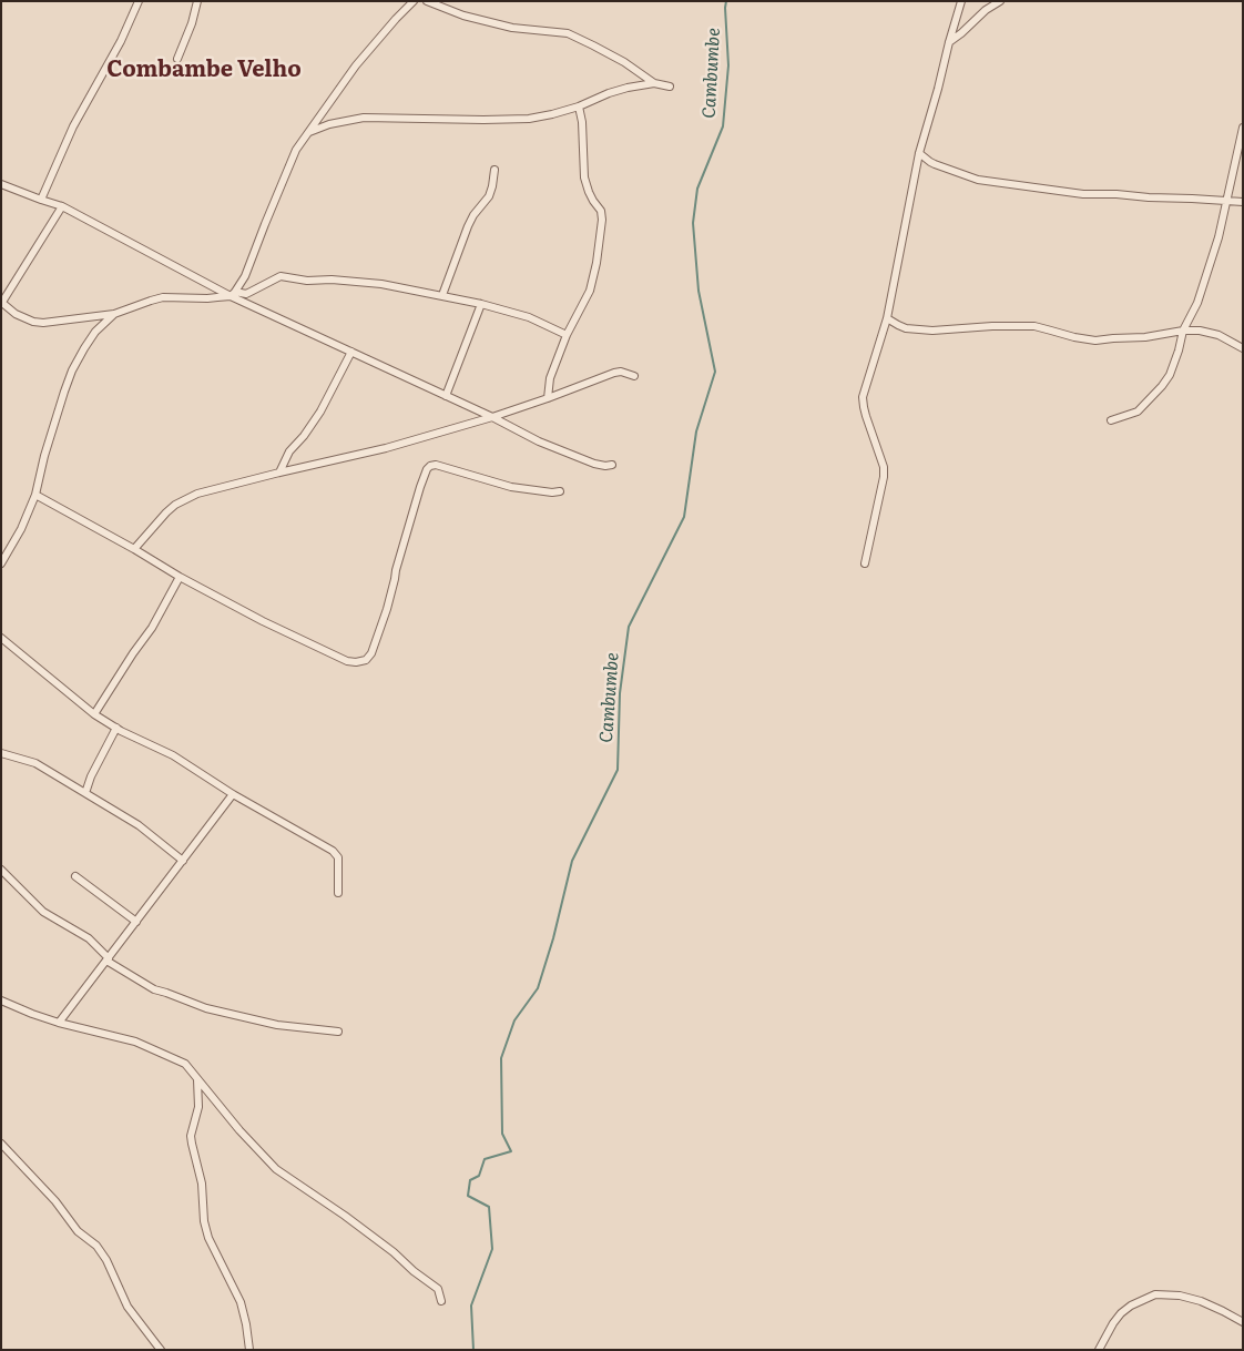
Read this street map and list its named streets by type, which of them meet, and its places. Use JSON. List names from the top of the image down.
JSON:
{
  "districts": ["Combambe Velho"],
  "water": ["Cambumbe"]
}
